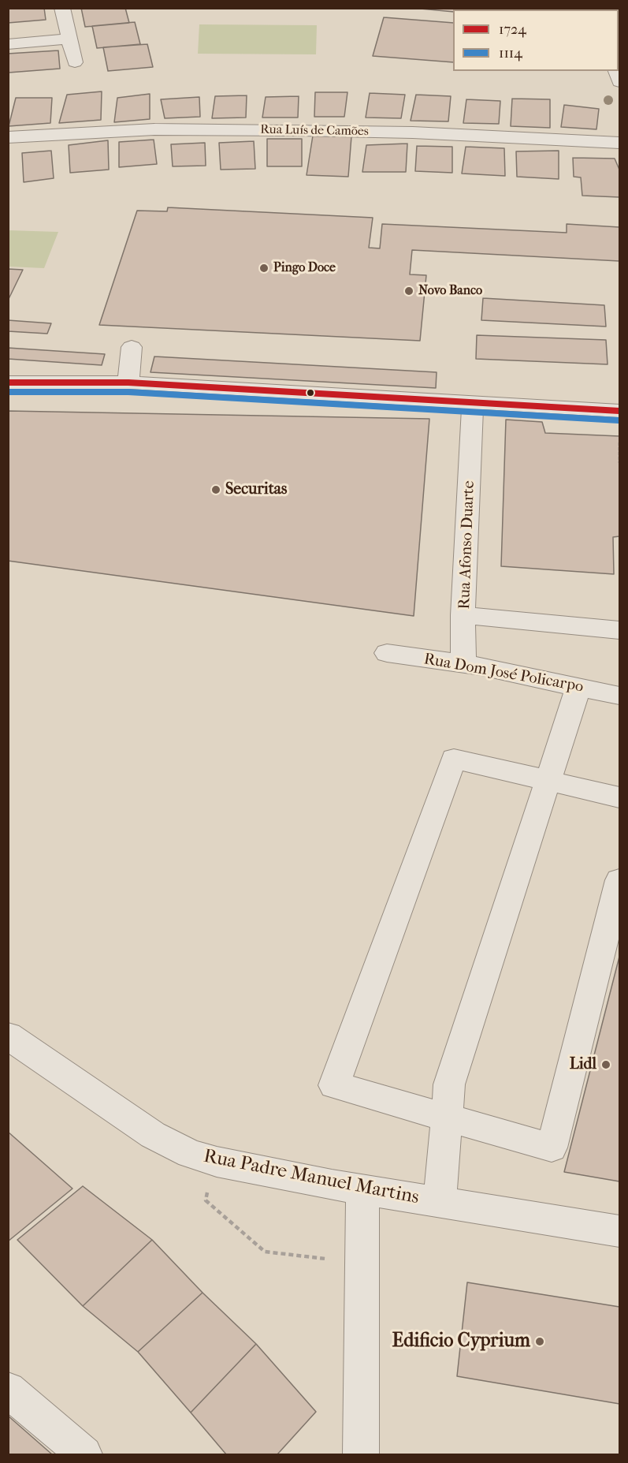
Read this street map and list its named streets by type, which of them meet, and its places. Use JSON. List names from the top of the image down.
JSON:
{
  "streets": {
    "street": [
      "Rua Luís de Camões",
      "Rua Afonso Duarte",
      "Rua Dom José Policarpo",
      "Rua Padre Manuel Martins"
    ]
  },
  "places": [
    "Pingo Doce",
    "Novo Banco",
    "Securitas",
    "Lidl",
    "Edificio Cyprium"
  ],
  "lines": ["transit line 1724", "transit line 1114"],
  "legend": ["1724", "1114"]
}
